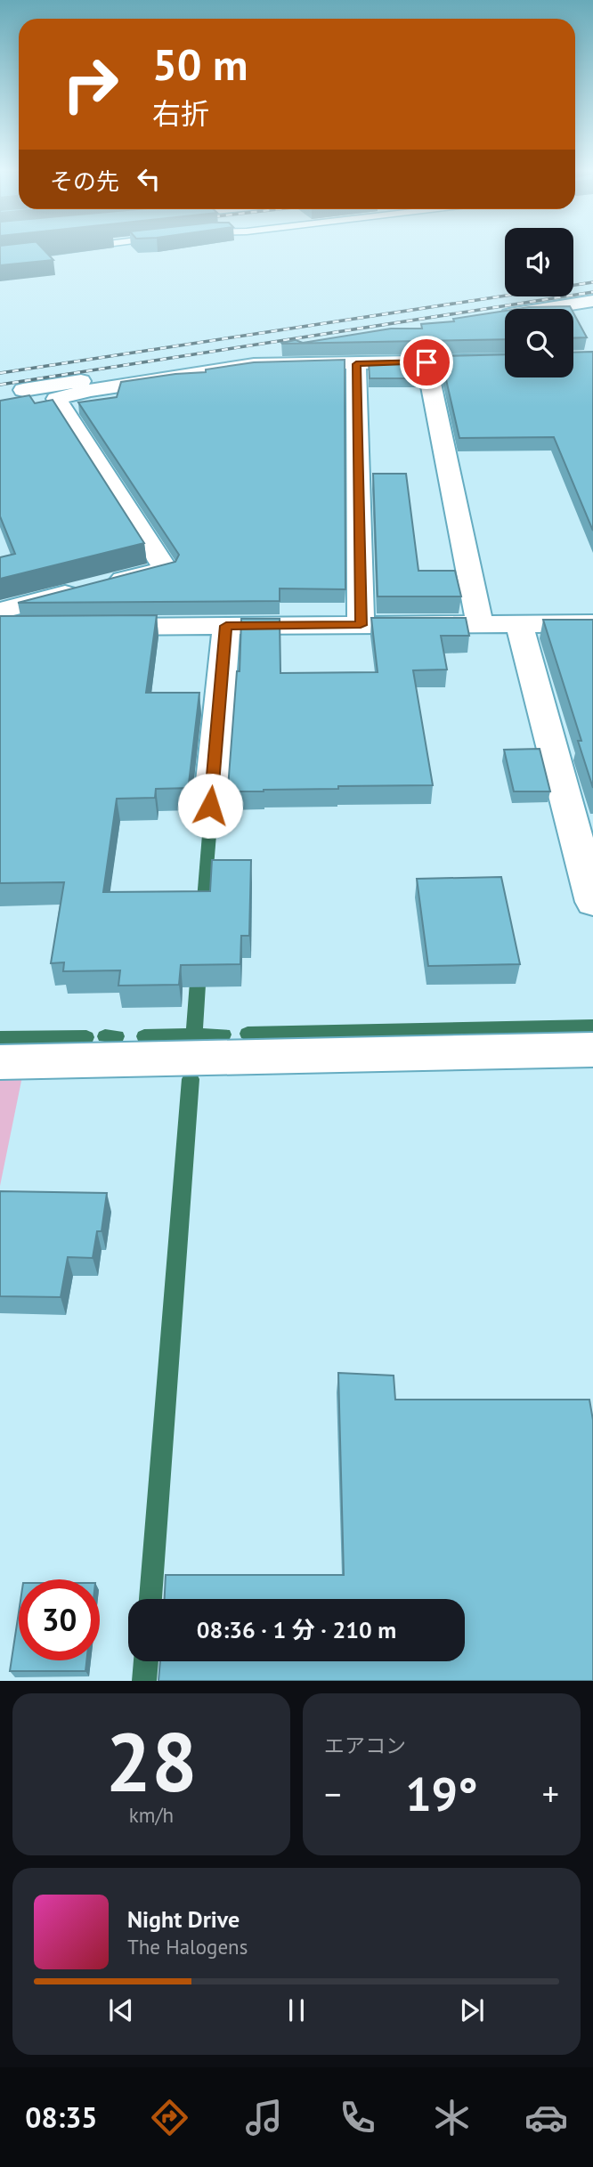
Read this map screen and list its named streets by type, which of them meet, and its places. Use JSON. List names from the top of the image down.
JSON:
{
  "page": {
    "turn": ["50 m", "右折"],
    "then": "その先",
    "limit": "30",
    "trip": "08:36 · 1 分 · 210 m",
    "tile": [
      ["28", "km/h"],
      "エアコン"
    ],
    "heat": ["−", "19°", "+"],
    "song": ["Night Drive", "The Halogens"],
    "tabs": "08:35"
  }
}
